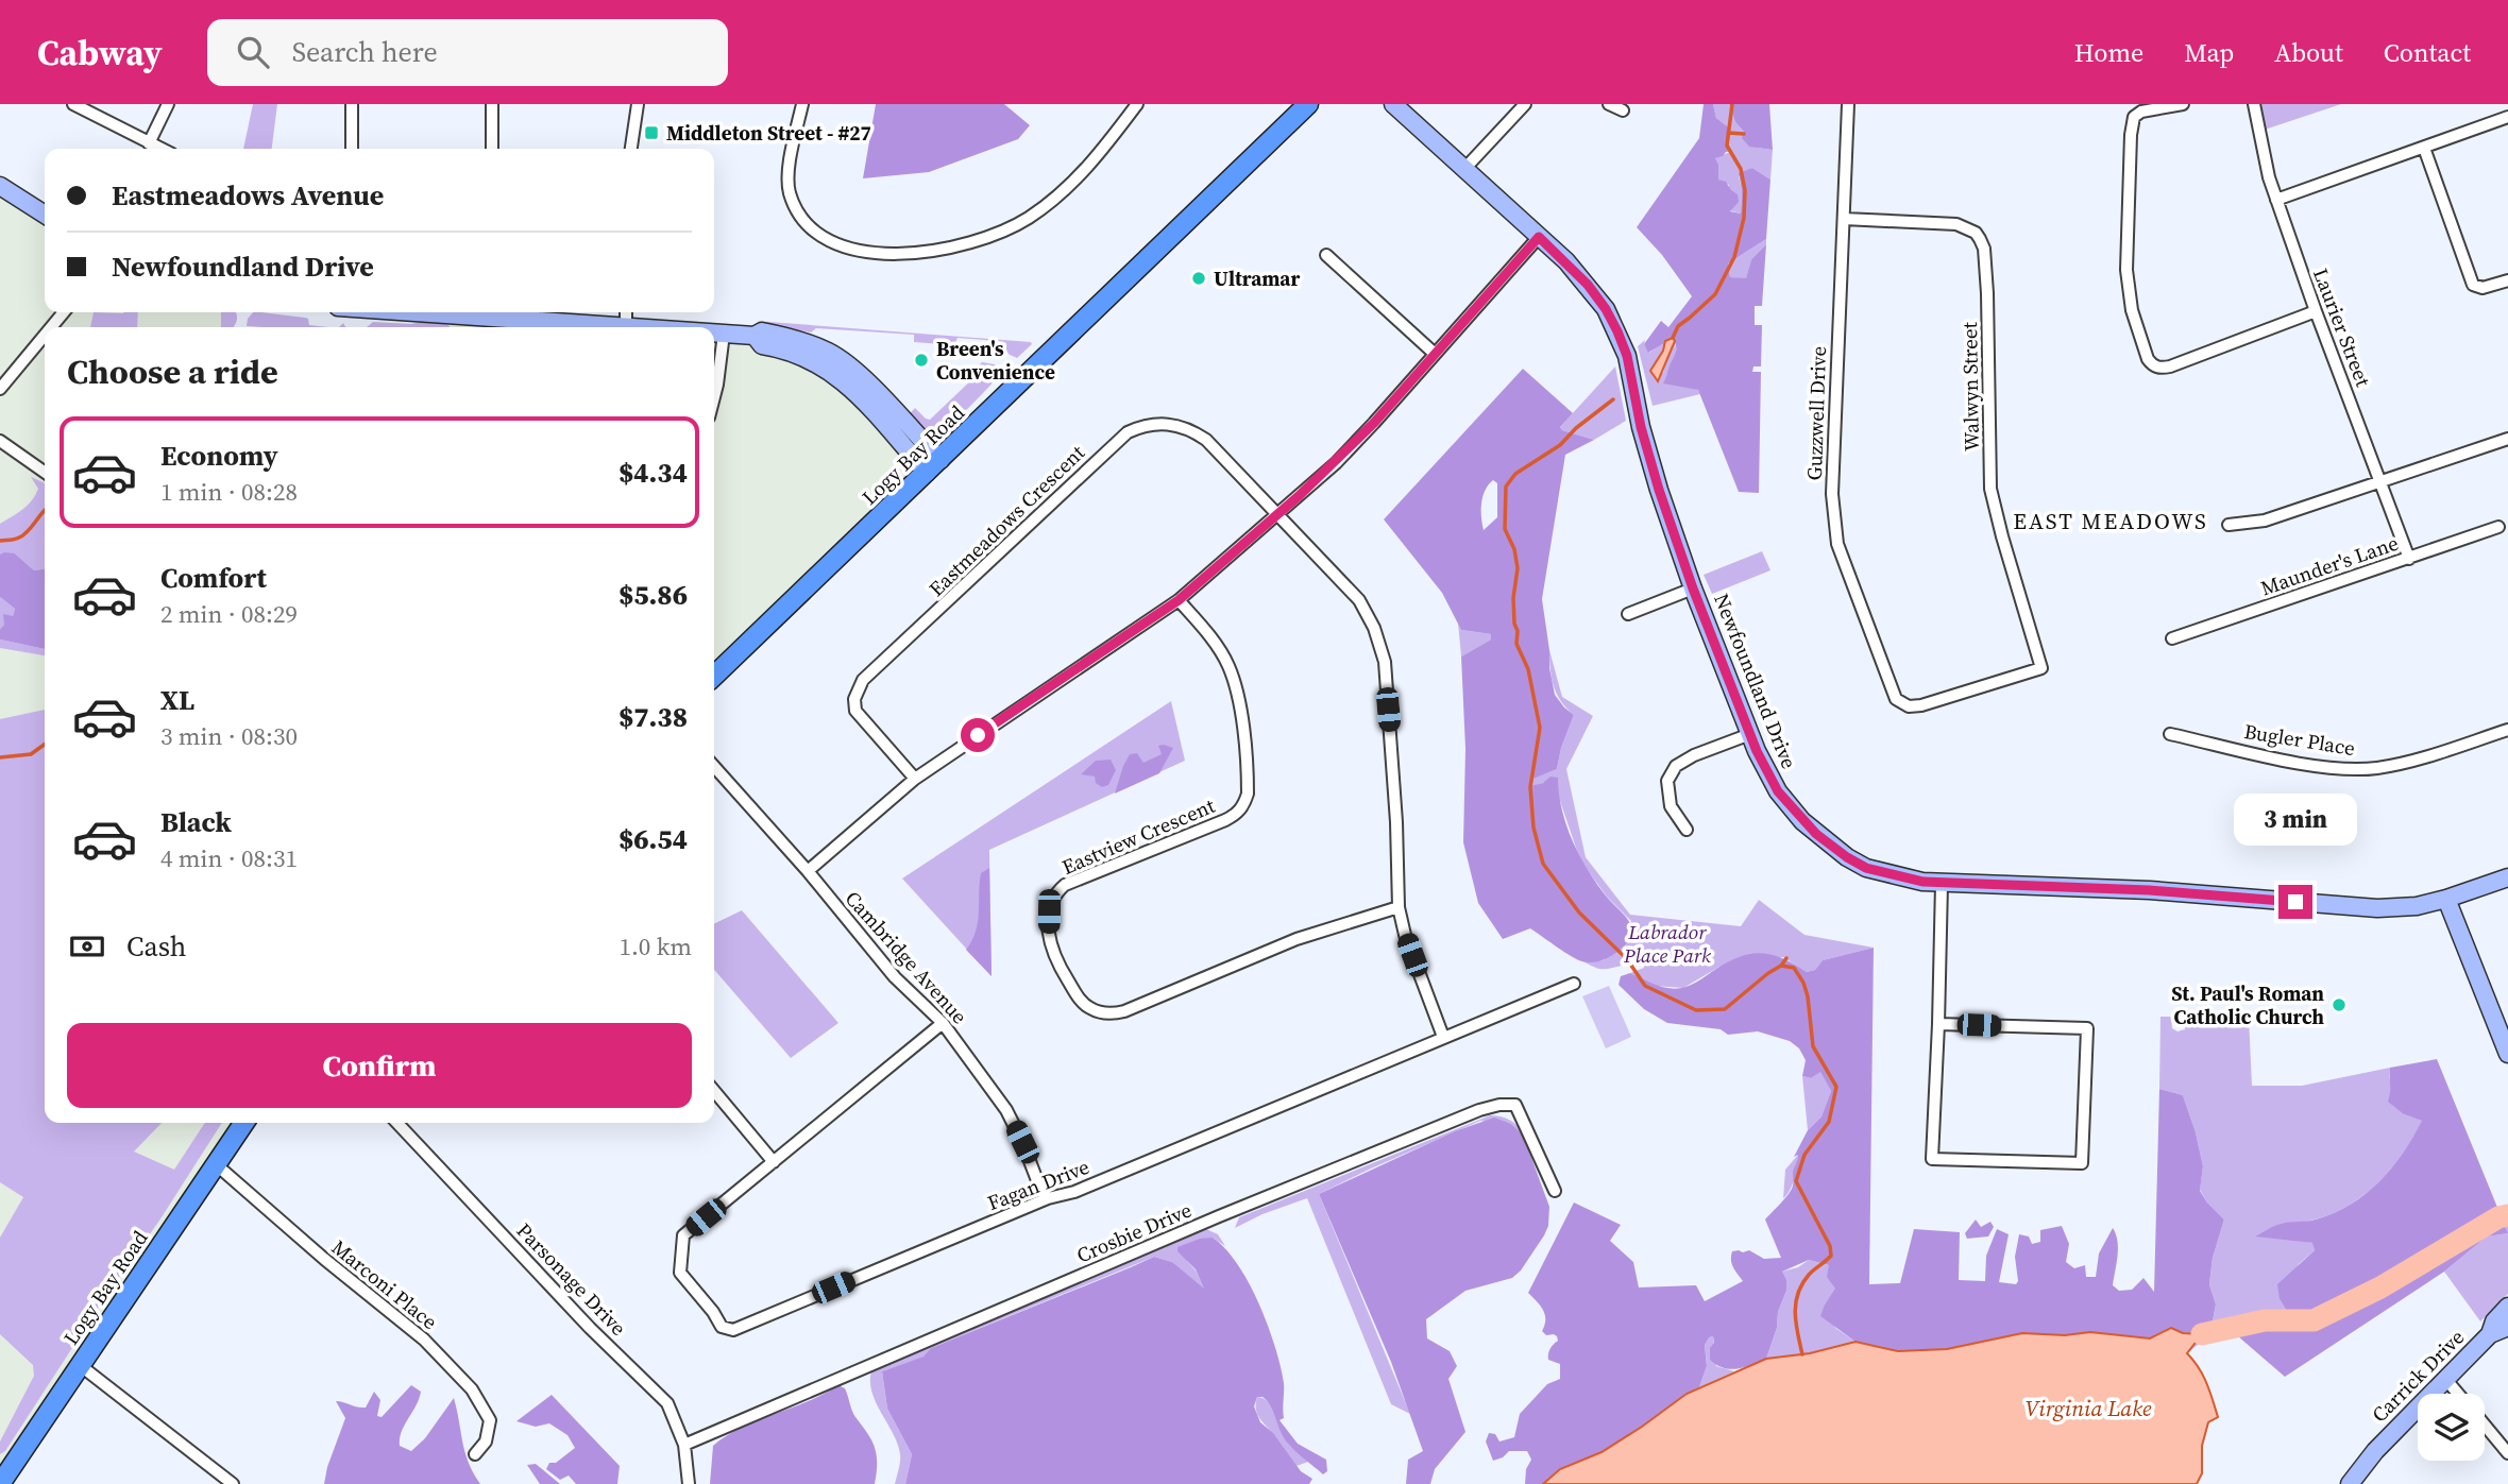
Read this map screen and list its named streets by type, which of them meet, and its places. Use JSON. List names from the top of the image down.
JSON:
{
  "streets": {
    "main road": ["Logy Bay Road"],
    "street": [
      "Laurier Street",
      "Walwyn Street",
      "Guzzwell Drive",
      "Eastmeadows Crescent",
      "Maunder's Lane",
      "Newfoundland Drive",
      "Bugler Place",
      "Eastview Crescent",
      "Cambridge Avenue",
      "Fagan Drive",
      "Crosbie Drive",
      "Parsonage Drive",
      "Marconi Place",
      "Carrick Drive"
    ]
  },
  "crossings": [
    ["Laurier Street", "Maunder's Lane"],
    ["Walwyn Street", "Guzzwell Drive"],
    ["Logy Bay Road", "Marconi Place"],
    ["Cambridge Avenue", "Fagan Drive"],
    ["Crosbie Drive", "Parsonage Drive"]
  ],
  "districts": ["EAST MEADOWS"],
  "water": ["Virginia Lake"],
  "parks": ["Labrador Place Park"],
  "places": {
    "transit": ["Middleton Street - #27"],
    "other": ["Ultramar", "Breen's Convenience", "St. Paul's Roman Catholic Church"]
  },
  "page": {
    "header": "Cabway",
    "search": "Search here",
    "nav": [
      "Home",
      "Map",
      "About",
      "Contact"
    ],
    "banner": ["Eastmeadows Avenue", "Newfoundland Drive"],
    "heading": "Choose a ride",
    "list": [
      {
        "name": "Economy",
        "note": "1 min · 08:28",
        "value": "$4.34"
      },
      {
        "name": "Comfort",
        "note": "2 min · 08:29",
        "value": "$5.86"
      },
      {
        "name": "XL",
        "note": "3 min · 08:30",
        "value": "$7.38"
      },
      {
        "name": "Black",
        "note": "4 min · 08:31",
        "value": "$6.54"
      }
    ],
    "bubble": "3 min",
    "pay": ["Cash", "1.0 km"],
    "buttons": "Confirm"
  }
}
